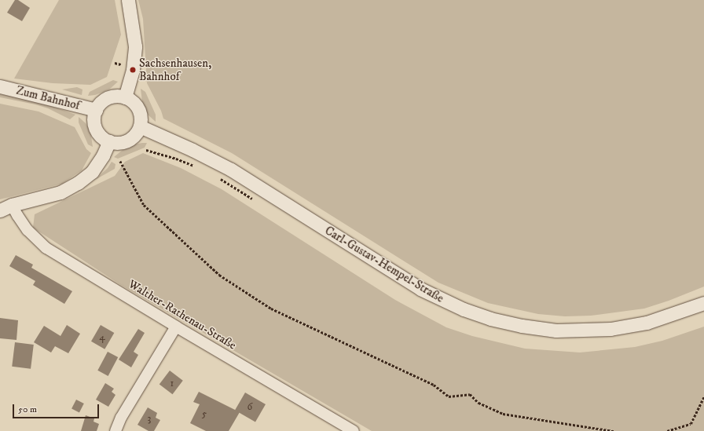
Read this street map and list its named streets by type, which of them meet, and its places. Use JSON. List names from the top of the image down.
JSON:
{
  "streets": {
    "street": ["Zum Bahnhof", "Carl-Gustav-Hempel-Straße", "Walther-Rathenau-Straße"]
  },
  "crossings": [
    ["Zum Bahnhof", "Carl-Gustav-Hempel-Straße"]
  ],
  "places": ["Sachsenhausen, Bahnhof"],
  "house_numbers": [
    "4",
    "1",
    "6",
    "5",
    "3"
  ],
  "scale_bar": "50 m"
}
